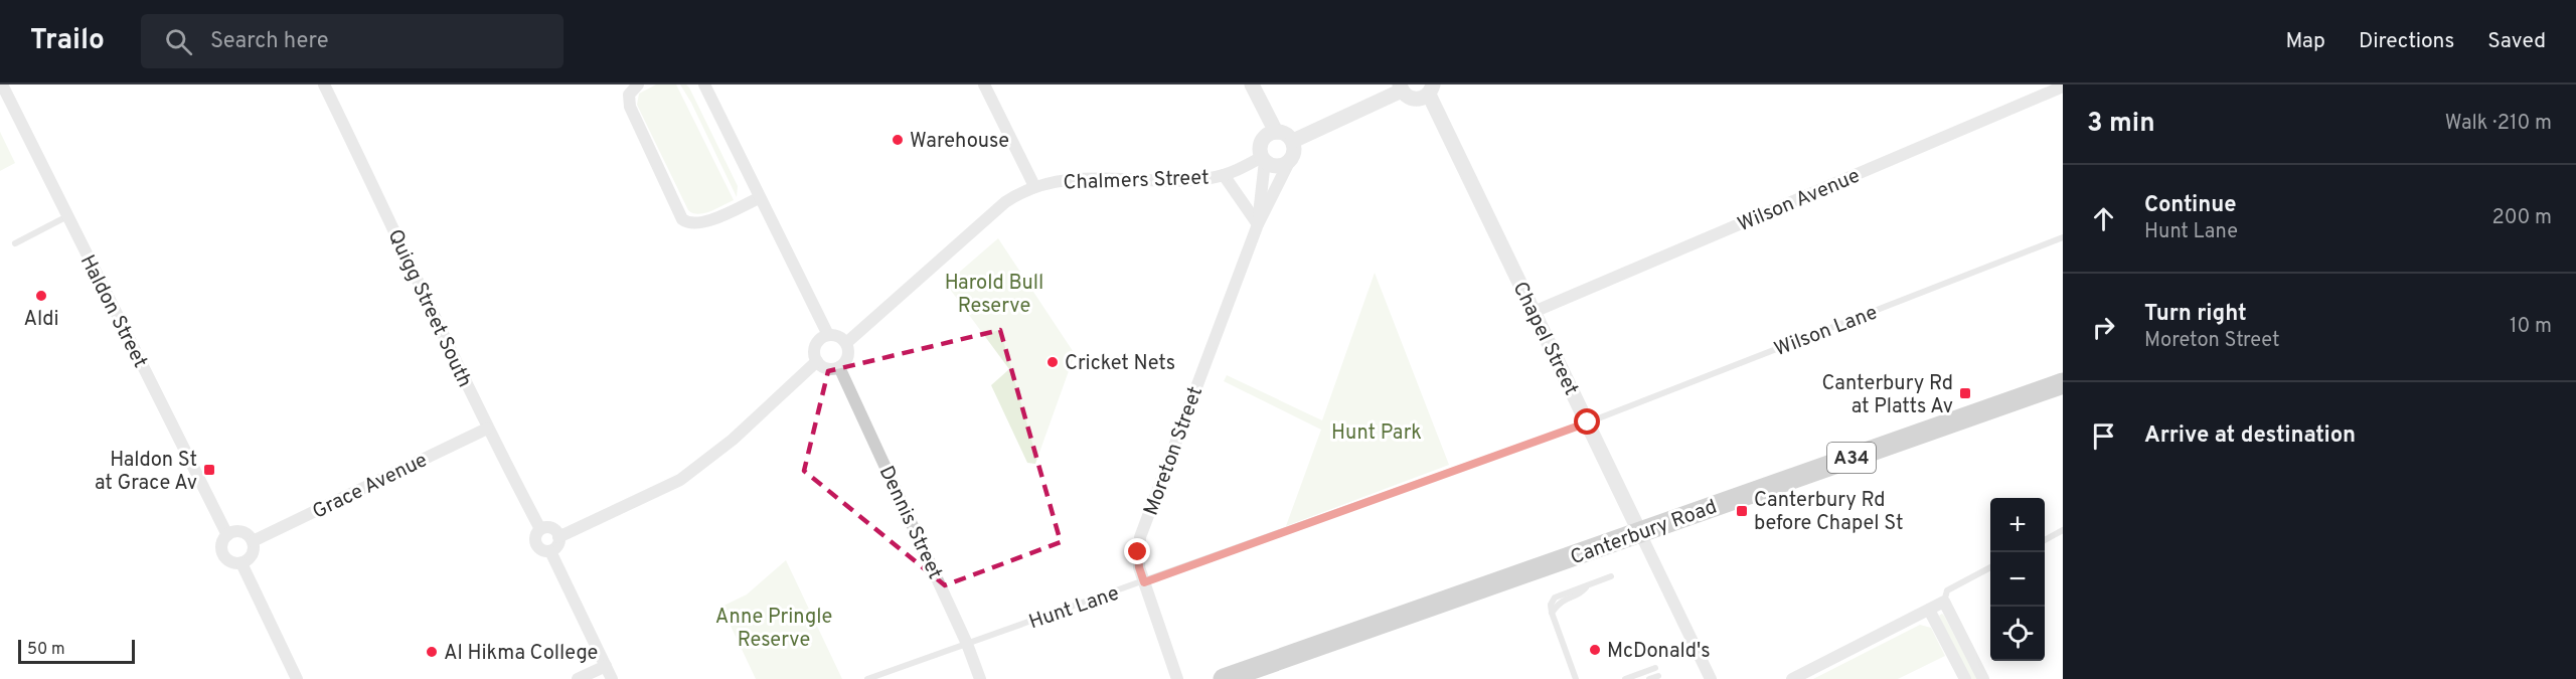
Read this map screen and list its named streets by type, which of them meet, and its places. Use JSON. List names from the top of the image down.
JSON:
{
  "streets": {
    "highway": ["A34", "Canterbury Road"],
    "street": [
      "Chalmers Street",
      "Wilson Avenue",
      "Quigg Street South",
      "Haldon Street",
      "Chapel Street",
      "Moreton Street",
      "Grace Avenue",
      "Dennis Street"
    ],
    "lane": ["Wilson Lane", "Hunt Lane"]
  },
  "crossings": [
    ["Chalmers Street", "Moreton Street"],
    ["Chalmers Street", "Dennis Street"],
    ["Wilson Avenue", "Chapel Street"],
    ["Quigg Street South", "Grace Avenue"],
    ["Haldon Street", "Grace Avenue"],
    ["Wilson Lane", "Chapel Street"],
    ["Wilson Lane", "Hunt Lane"],
    ["Chapel Street", "Canterbury Road"],
    ["Chapel Street", "Hunt Lane"],
    ["Moreton Street", "Hunt Lane"],
    ["Dennis Street", "Hunt Lane"]
  ],
  "parks": ["Harold Bull Reserve", "Hunt Park", "Anne Pringle Reserve"],
  "places": {
    "other": [
      "Warehouse",
      "Aldi",
      "Cricket Nets",
      "McDonald's",
      "Al Hikma College"
    ],
    "transit": ["Canterbury Rd at Platts Av", "Haldon St at Grace Av", "Canterbury Rd before Chapel St"]
  },
  "scale_bar": "50 m",
  "page": {
    "header": "Trailo",
    "search": "Search here",
    "nav": ["Map", "Directions", "Saved"],
    "heading": ["3 min", "Walk · 210 m"],
    "list": [
      ["Continue", "Hunt Lane", "200 m"],
      ["Turn right", "Moreton Street", "10 m"],
      "Arrive at destination"
    ],
    "map_buttons": ["+", "−"],
    "scale": "50 m"
  }
}
